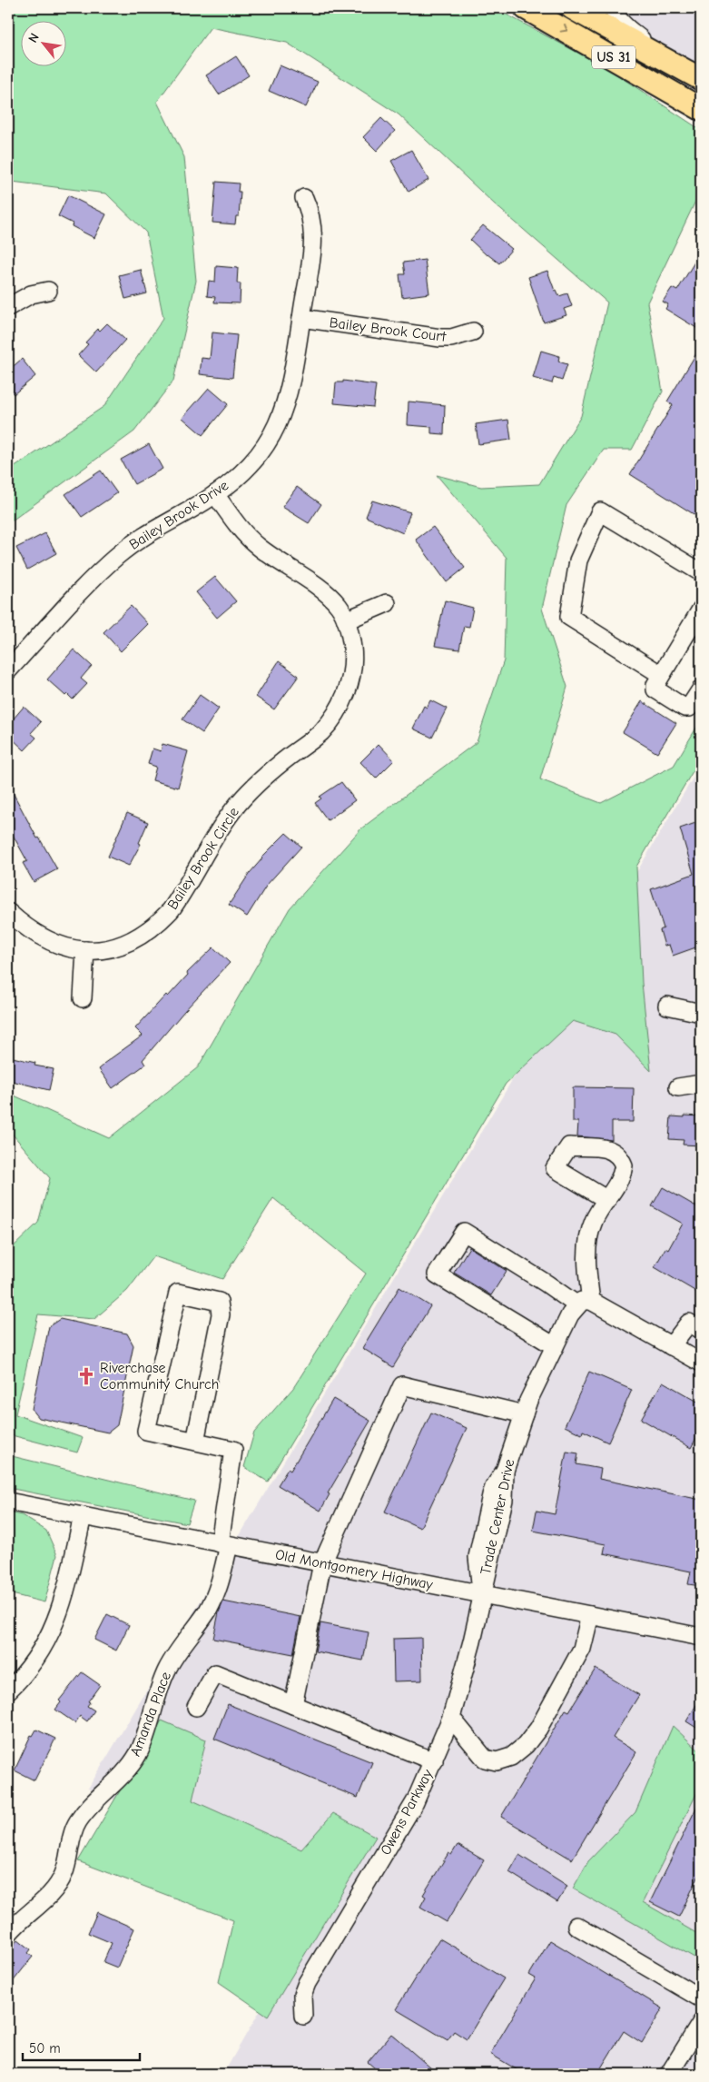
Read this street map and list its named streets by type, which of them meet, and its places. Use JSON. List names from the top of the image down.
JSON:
{
  "streets": {
    "main road": ["US 31"],
    "street": [
      "Bailey Brook Court",
      "Bailey Brook Drive",
      "Bailey Brook Circle",
      "Trade Center Drive",
      "Old Montgomery Highway",
      "Amanda Place",
      "Owens Parkway"
    ]
  },
  "crossings": [
    ["Bailey Brook Court", "Bailey Brook Drive"],
    ["Bailey Brook Drive", "Bailey Brook Circle"],
    ["Trade Center Drive", "Old Montgomery Highway"],
    ["Trade Center Drive", "Owens Parkway"],
    ["Old Montgomery Highway", "Amanda Place"],
    ["Old Montgomery Highway", "Owens Parkway"]
  ],
  "places": {
    "church": ["Riverchase Community Church"]
  },
  "scale_bar": "50 m",
  "north": "top left"
}
